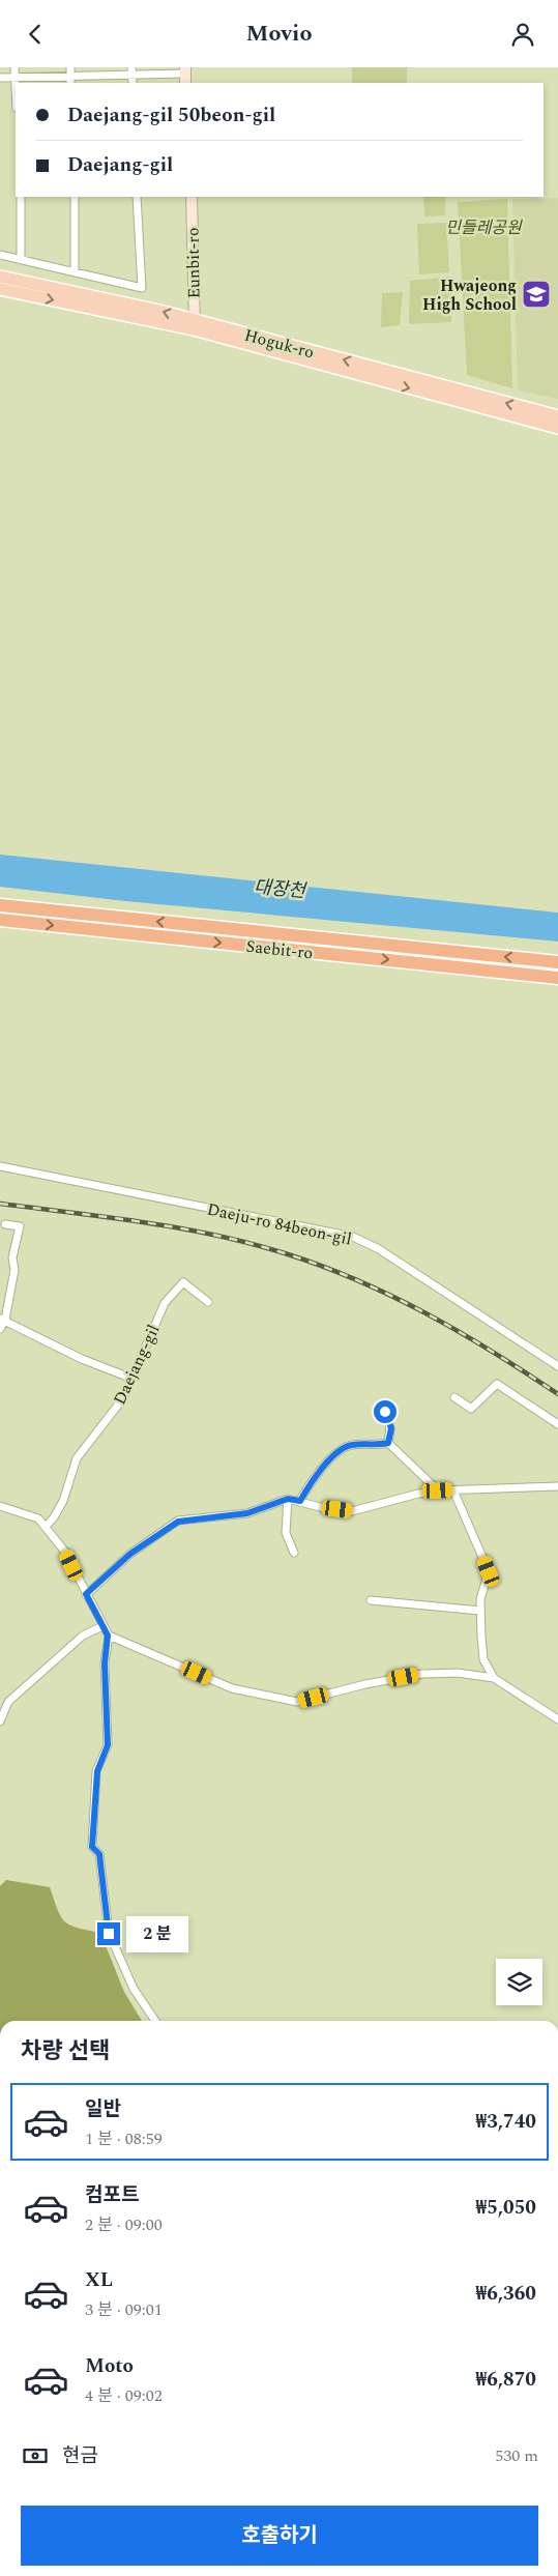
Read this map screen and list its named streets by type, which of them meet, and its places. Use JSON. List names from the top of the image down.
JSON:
{
  "streets": {
    "highway": ["Saebit-ro"],
    "main road": ["Eunbit-ro", "Hoguk-ro"],
    "street": ["Daeju-ro 84beon-gil", "Daejang-gil"]
  },
  "crossings": [
    ["Eunbit-ro", "Hoguk-ro"]
  ],
  "water": ["대장천"],
  "parks": ["민들레공원"],
  "places": {
    "school or university": ["Hwajeong High School"]
  },
  "page": {
    "header": "Movio",
    "banner": ["Daejang-gil 50beon-gil", "Daejang-gil"],
    "bubble": "2 분",
    "heading": "차량 선택",
    "list": [
      {
        "name": "일반",
        "note": "1 분 · 08:59",
        "value": "₩3,740"
      },
      {
        "name": "컴포트",
        "note": "2 분 · 09:00",
        "value": "₩5,050"
      },
      {
        "name": "XL",
        "note": "3 분 · 09:01",
        "value": "₩6,360"
      },
      {
        "name": "Moto",
        "note": "4 분 · 09:02",
        "value": "₩6,870"
      }
    ],
    "pay": ["현금", "530 m"],
    "buttons": "호출하기"
  }
}
